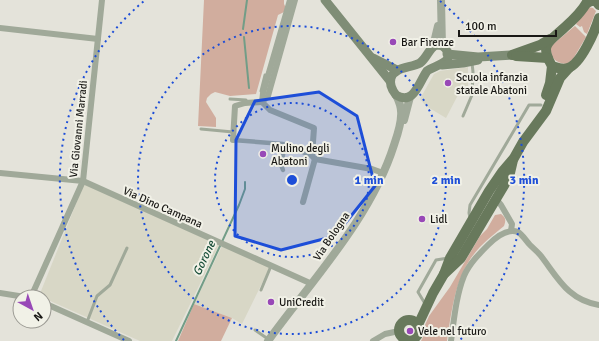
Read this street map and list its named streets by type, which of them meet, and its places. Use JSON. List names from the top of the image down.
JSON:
{
  "streets": {
    "street": ["Via Giovanni Marradi", "Via Dino Campana", "Via Bologna"]
  },
  "crossings": [
    ["Via Giovanni Marradi", "Via Dino Campana"],
    ["Via Dino Campana", "Via Bologna"]
  ],
  "water": ["Gorone"],
  "places": [
    "Bar Firenze",
    "Scuola infanzia statale Abatoni",
    "Mulino degli Abatoni",
    "Lidl",
    "UniCredit",
    "Vele nel futuro"
  ],
  "scale_bar": "100 m",
  "north": "bottom right",
  "rings": ["1 min", "2 min", "3 min"]
}
